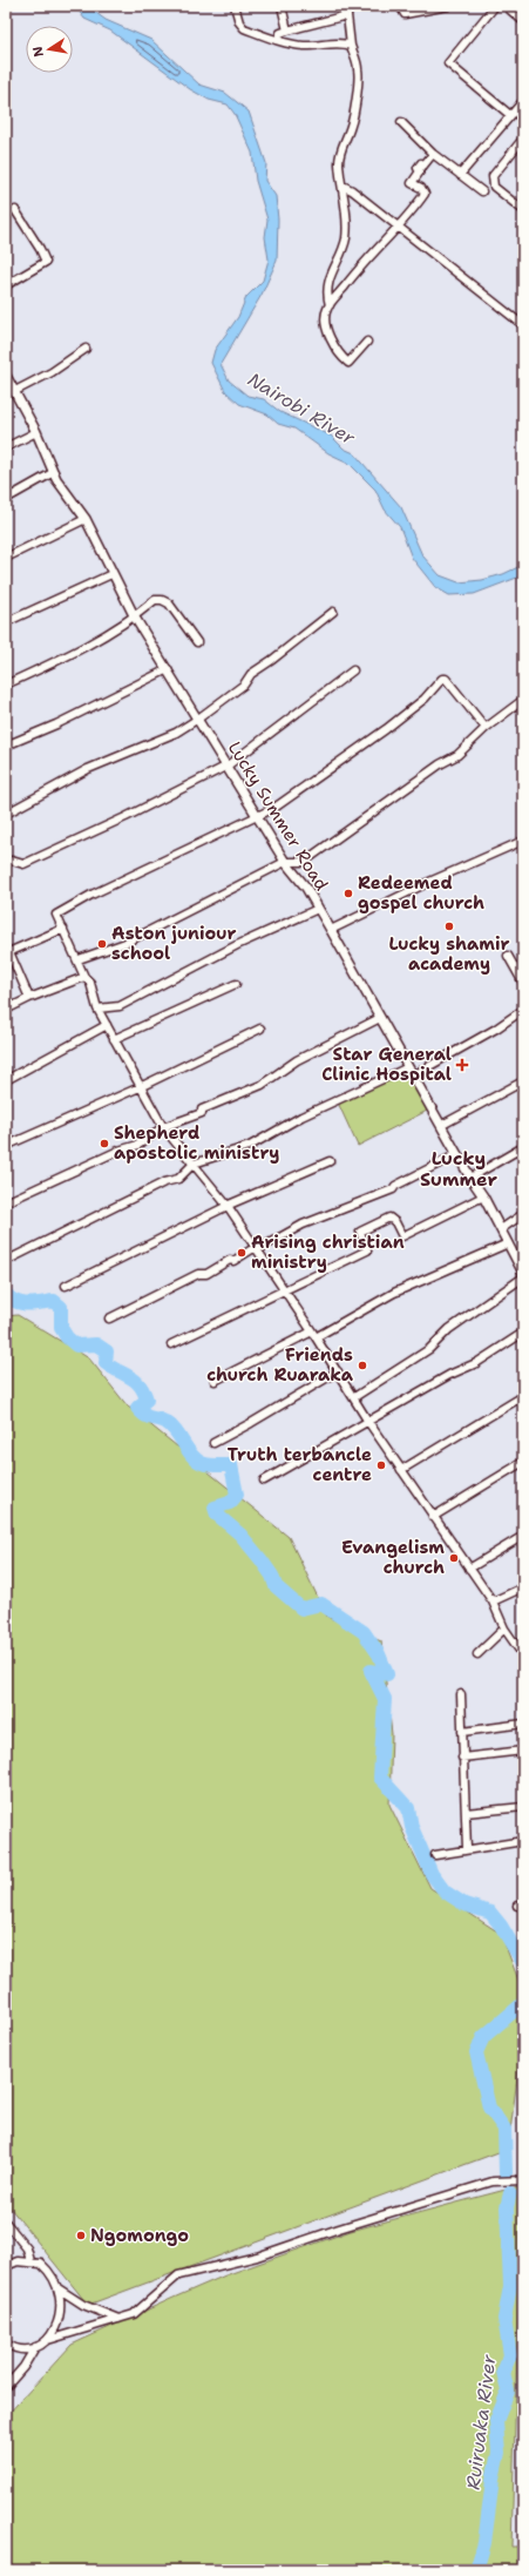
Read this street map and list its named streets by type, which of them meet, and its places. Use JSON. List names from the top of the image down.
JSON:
{
  "streets": {
    "street": ["Lucky Summer Road"]
  },
  "districts": ["Lucky Summer"],
  "water": ["Nairobi River", "Ruiruaka River"],
  "places": {
    "other": [
      "Redeemed gospel church",
      "Lucky shamir academy",
      "Aston juniour school",
      "Shepherd apostolic ministry",
      "Arising christian ministry",
      "Friends church Ruaraka",
      "Truth terbancle centre",
      "Evangelism church",
      "Ngomongo"
    ],
    "health": ["Star General Clinic Hospital"]
  },
  "north": "left"
}
